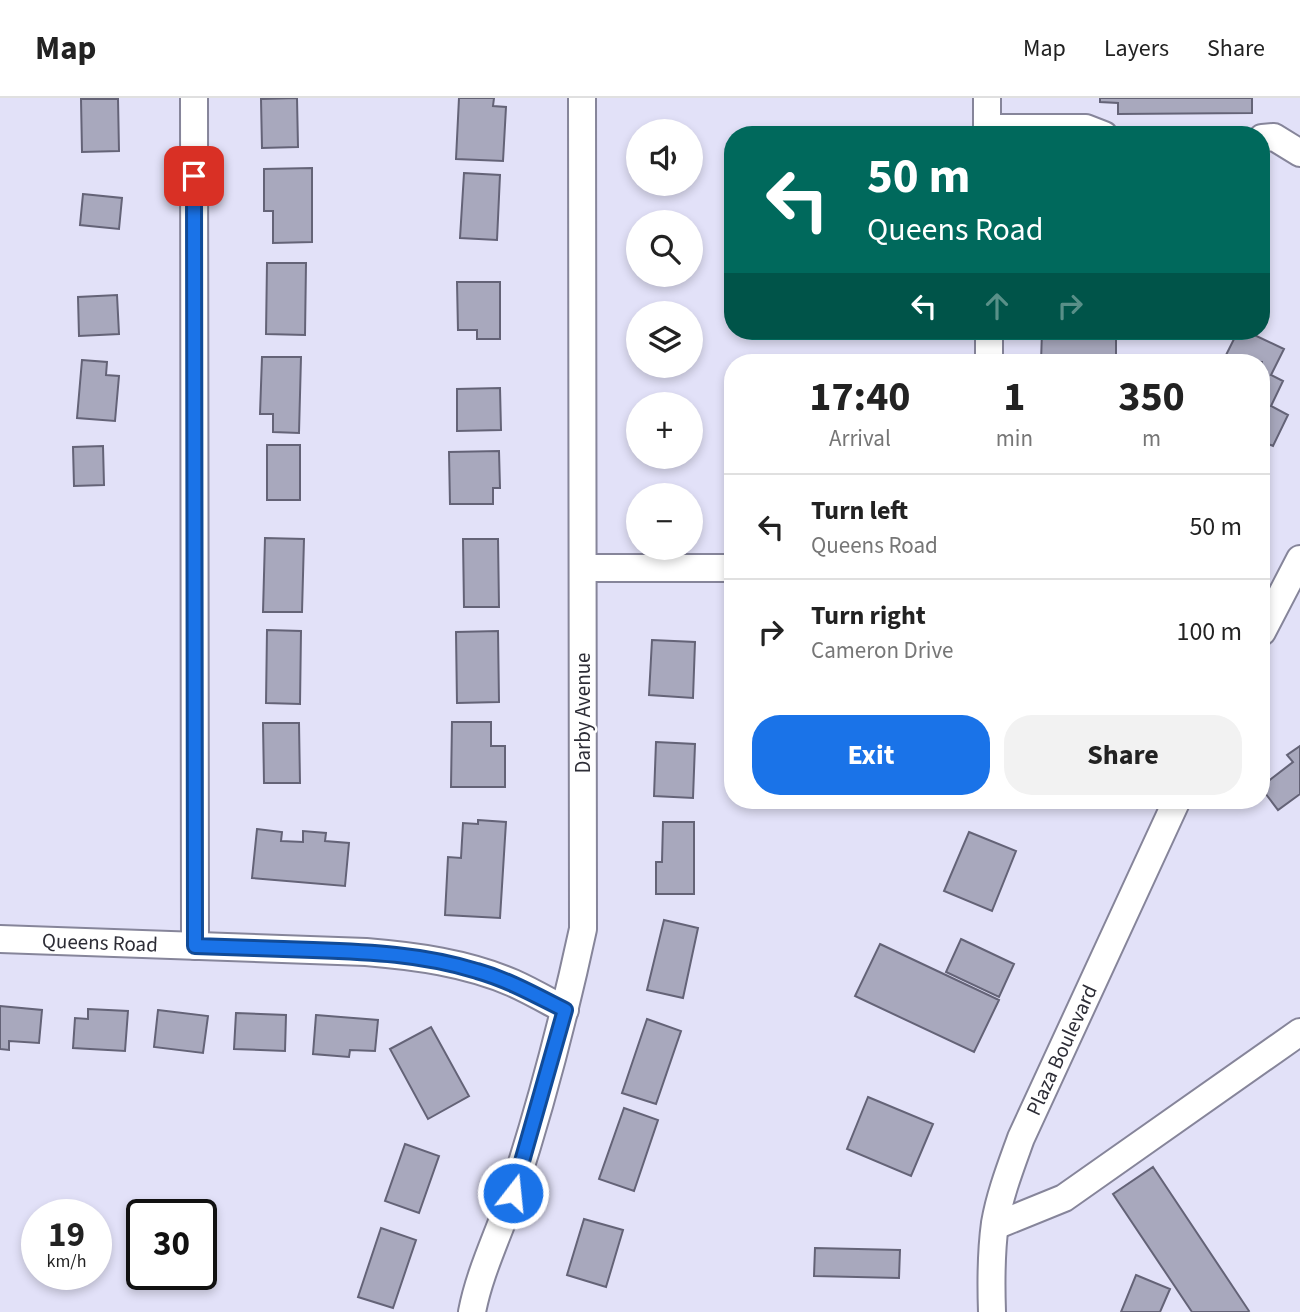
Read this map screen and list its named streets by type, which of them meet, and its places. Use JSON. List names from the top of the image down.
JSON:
{
  "streets": {
    "street": ["Darby Avenue", "Queens Road", "Plaza Boulevard"]
  },
  "crossings": [
    ["Darby Avenue", "Queens Road"]
  ],
  "page": {
    "header": "Map",
    "nav": ["Map", "Layers", "Share"],
    "map_buttons": ["+", "−"],
    "turn": ["50 m", "Queens Road"],
    "eta": [
      "17:40",
      "Arrival",
      "1",
      "min",
      "350",
      "m"
    ],
    "list": [
      {
        "name": "Turn left",
        "note": "Queens Road",
        "value": "50 m"
      },
      {
        "name": "Turn right",
        "note": "Cameron Drive",
        "value": "100 m"
      }
    ],
    "buttons": ["Exit", "Share"],
    "speed": "19 km/h",
    "limit": "30"
  }
}
